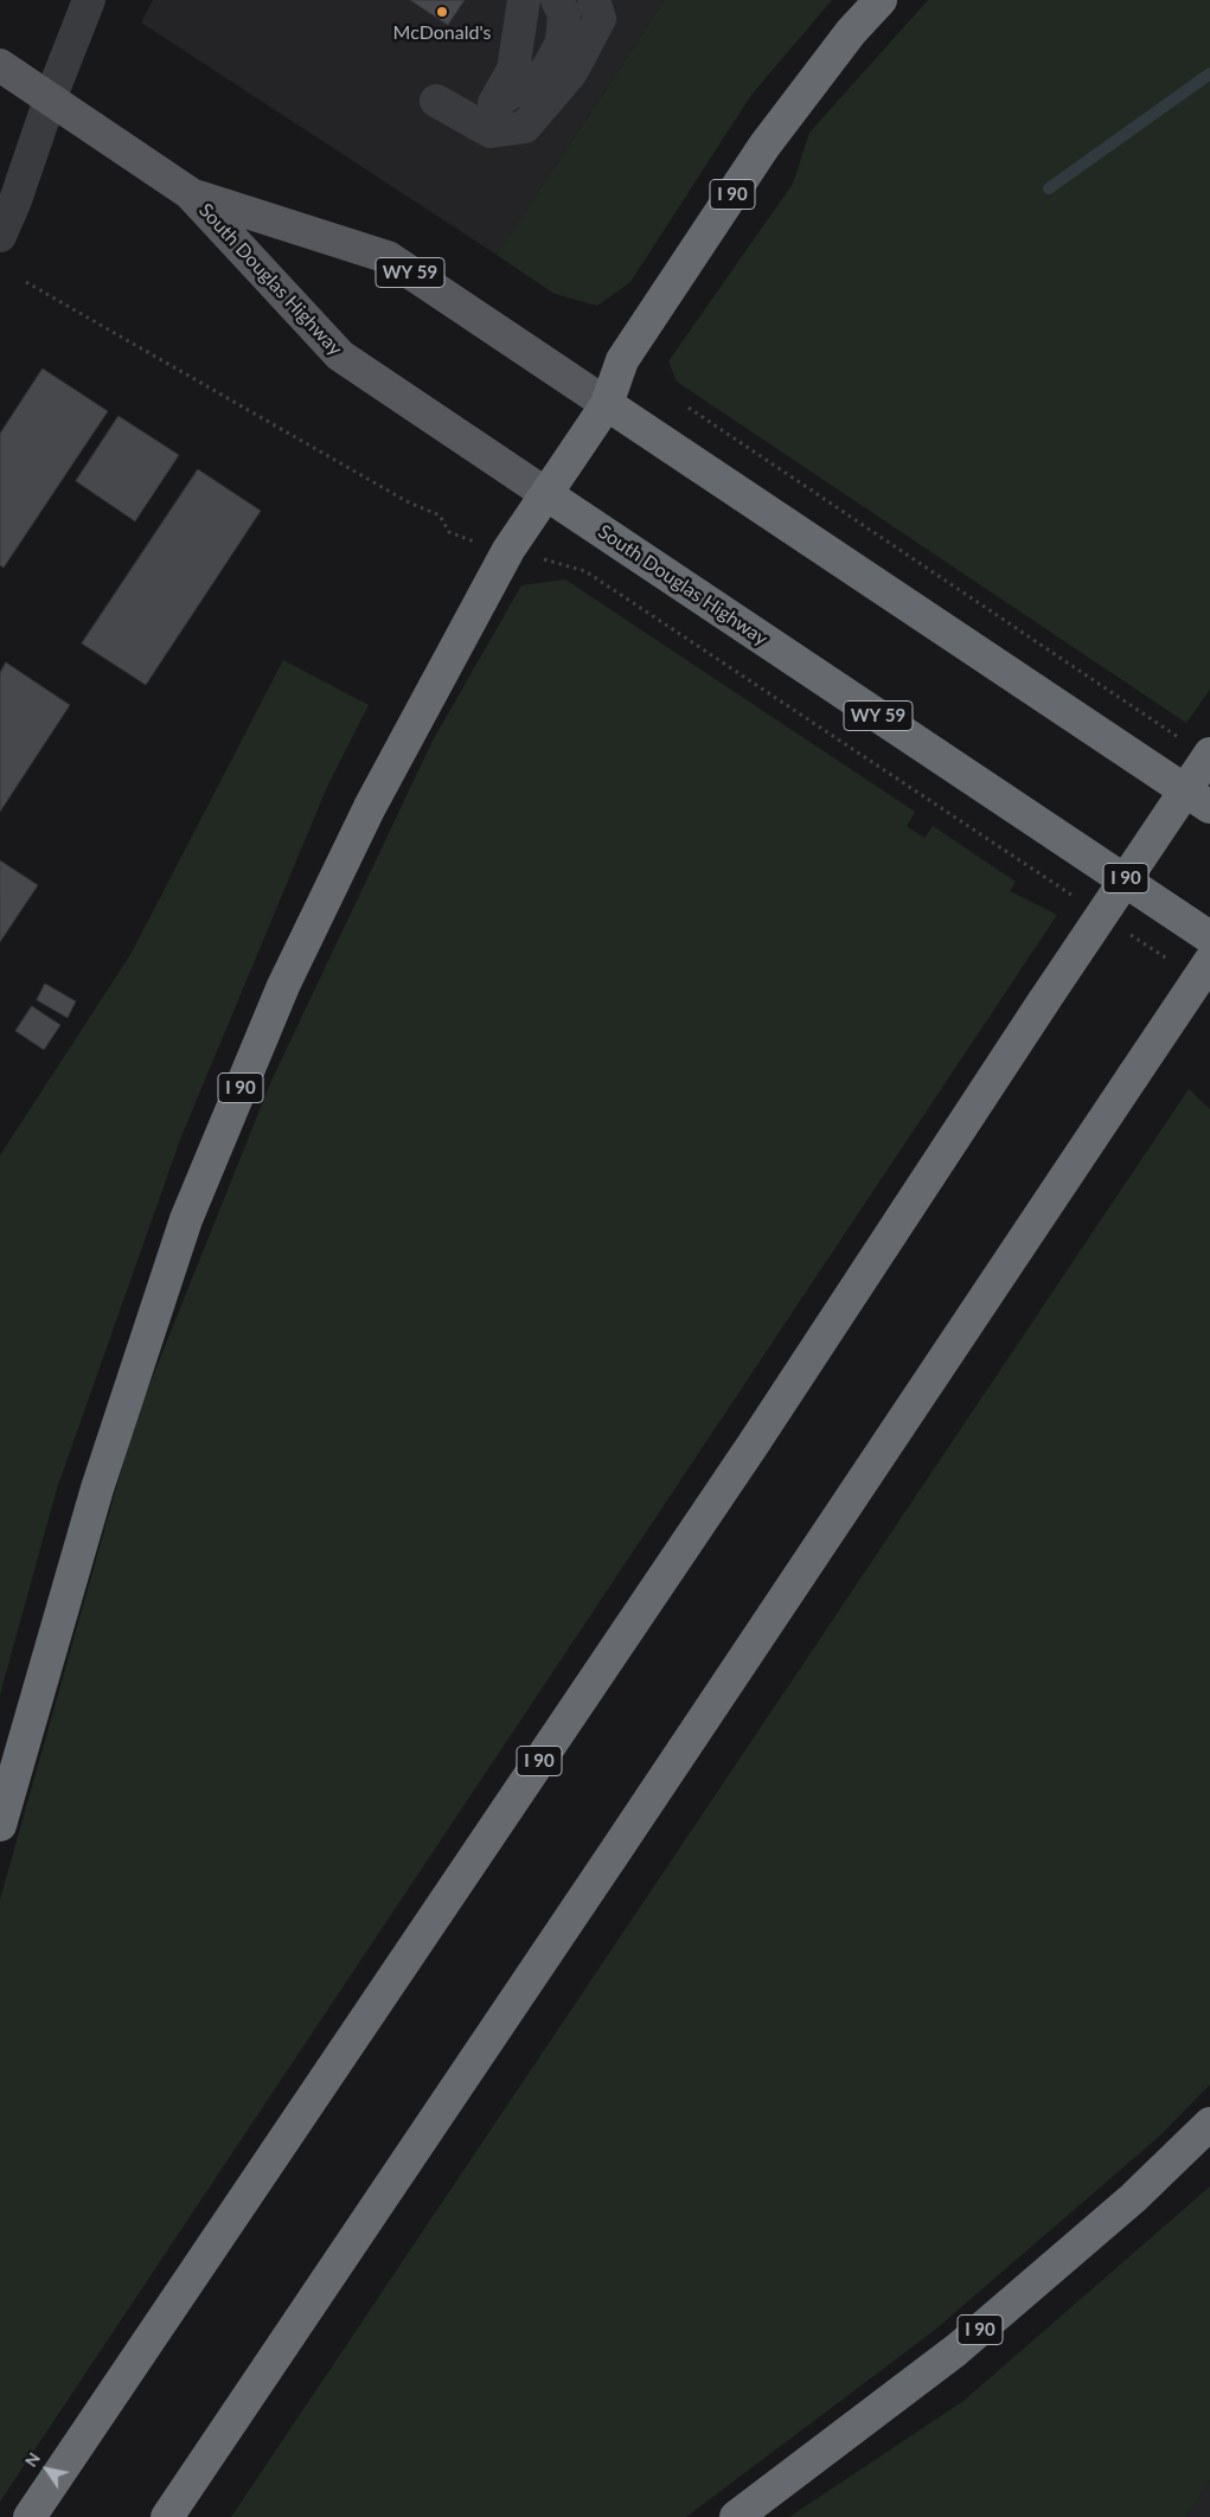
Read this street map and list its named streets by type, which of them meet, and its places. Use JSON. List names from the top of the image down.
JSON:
{
  "streets": {
    "highway": ["I 90", "WY 59", "South Douglas Highway"]
  },
  "crossings": [
    ["I 90", "South Douglas Highway"]
  ],
  "places": ["McDonald's"],
  "north": "top left"
}
